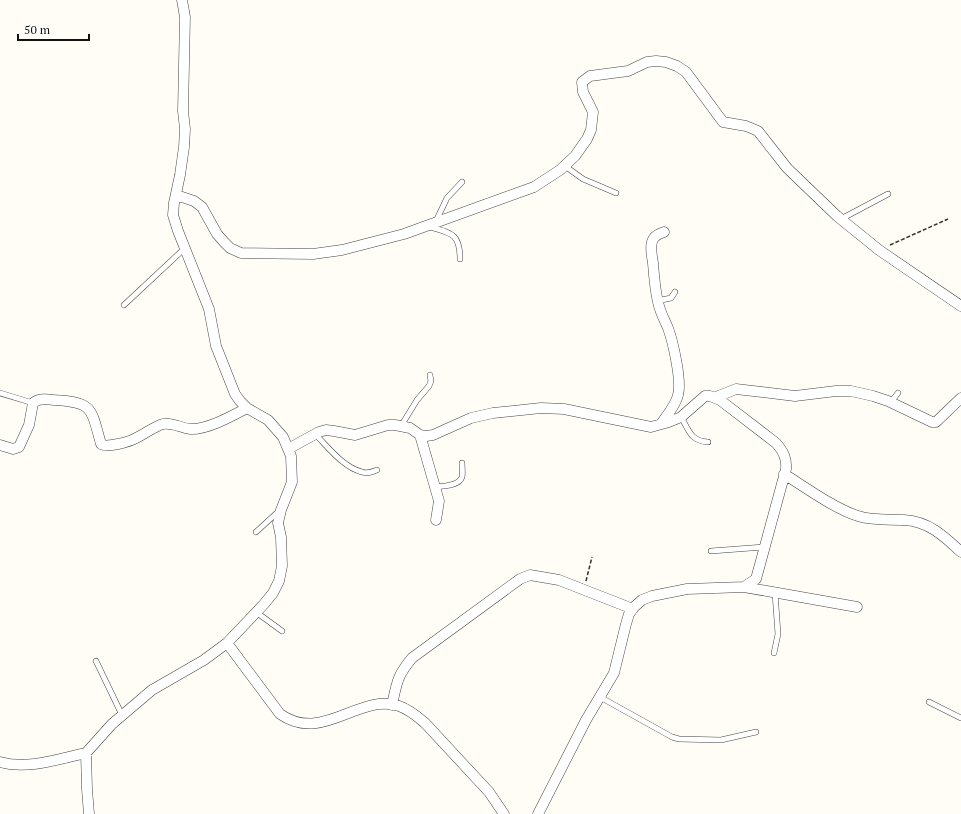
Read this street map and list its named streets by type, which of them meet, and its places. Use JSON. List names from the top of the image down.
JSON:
{
  "scale_bar": "50 m"
}
